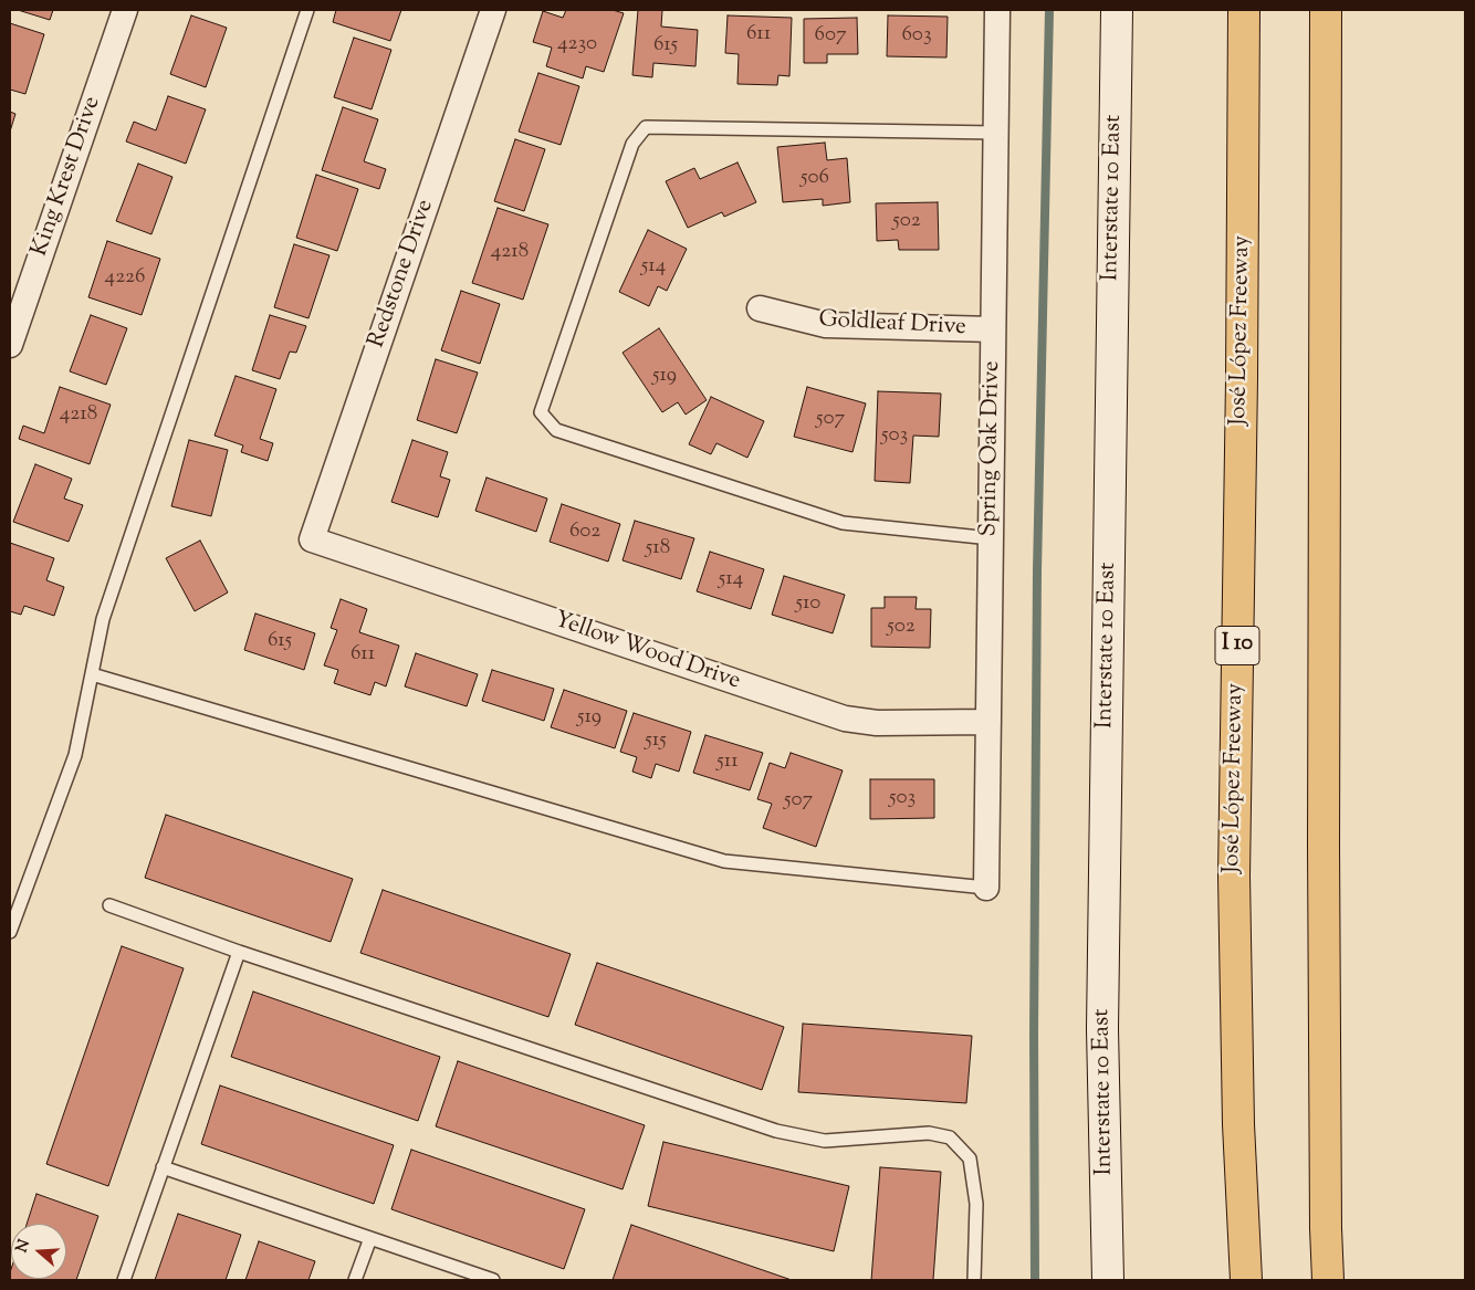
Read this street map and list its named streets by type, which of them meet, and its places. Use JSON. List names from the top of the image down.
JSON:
{
  "streets": {
    "highway": ["José López Freeway", "I 10"],
    "main road": ["Interstate 10 East"],
    "street": [
      "King Krest Drive",
      "Redstone Drive",
      "Goldleaf Drive",
      "Spring Oak Drive",
      "Yellow Wood Drive"
    ]
  },
  "crossings": [
    ["Redstone Drive", "Yellow Wood Drive"],
    ["Goldleaf Drive", "Spring Oak Drive"],
    ["Spring Oak Drive", "Yellow Wood Drive"]
  ],
  "house_numbers": [
    "611",
    "607",
    "603",
    "4230",
    "615",
    "506",
    "502",
    "4218",
    "514",
    "4226",
    "519",
    "4218",
    "507",
    "503",
    "602",
    "518",
    "514",
    "510",
    "502",
    "615",
    "611",
    "519",
    "515",
    "511",
    "503",
    "507"
  ],
  "north": "left"
}
